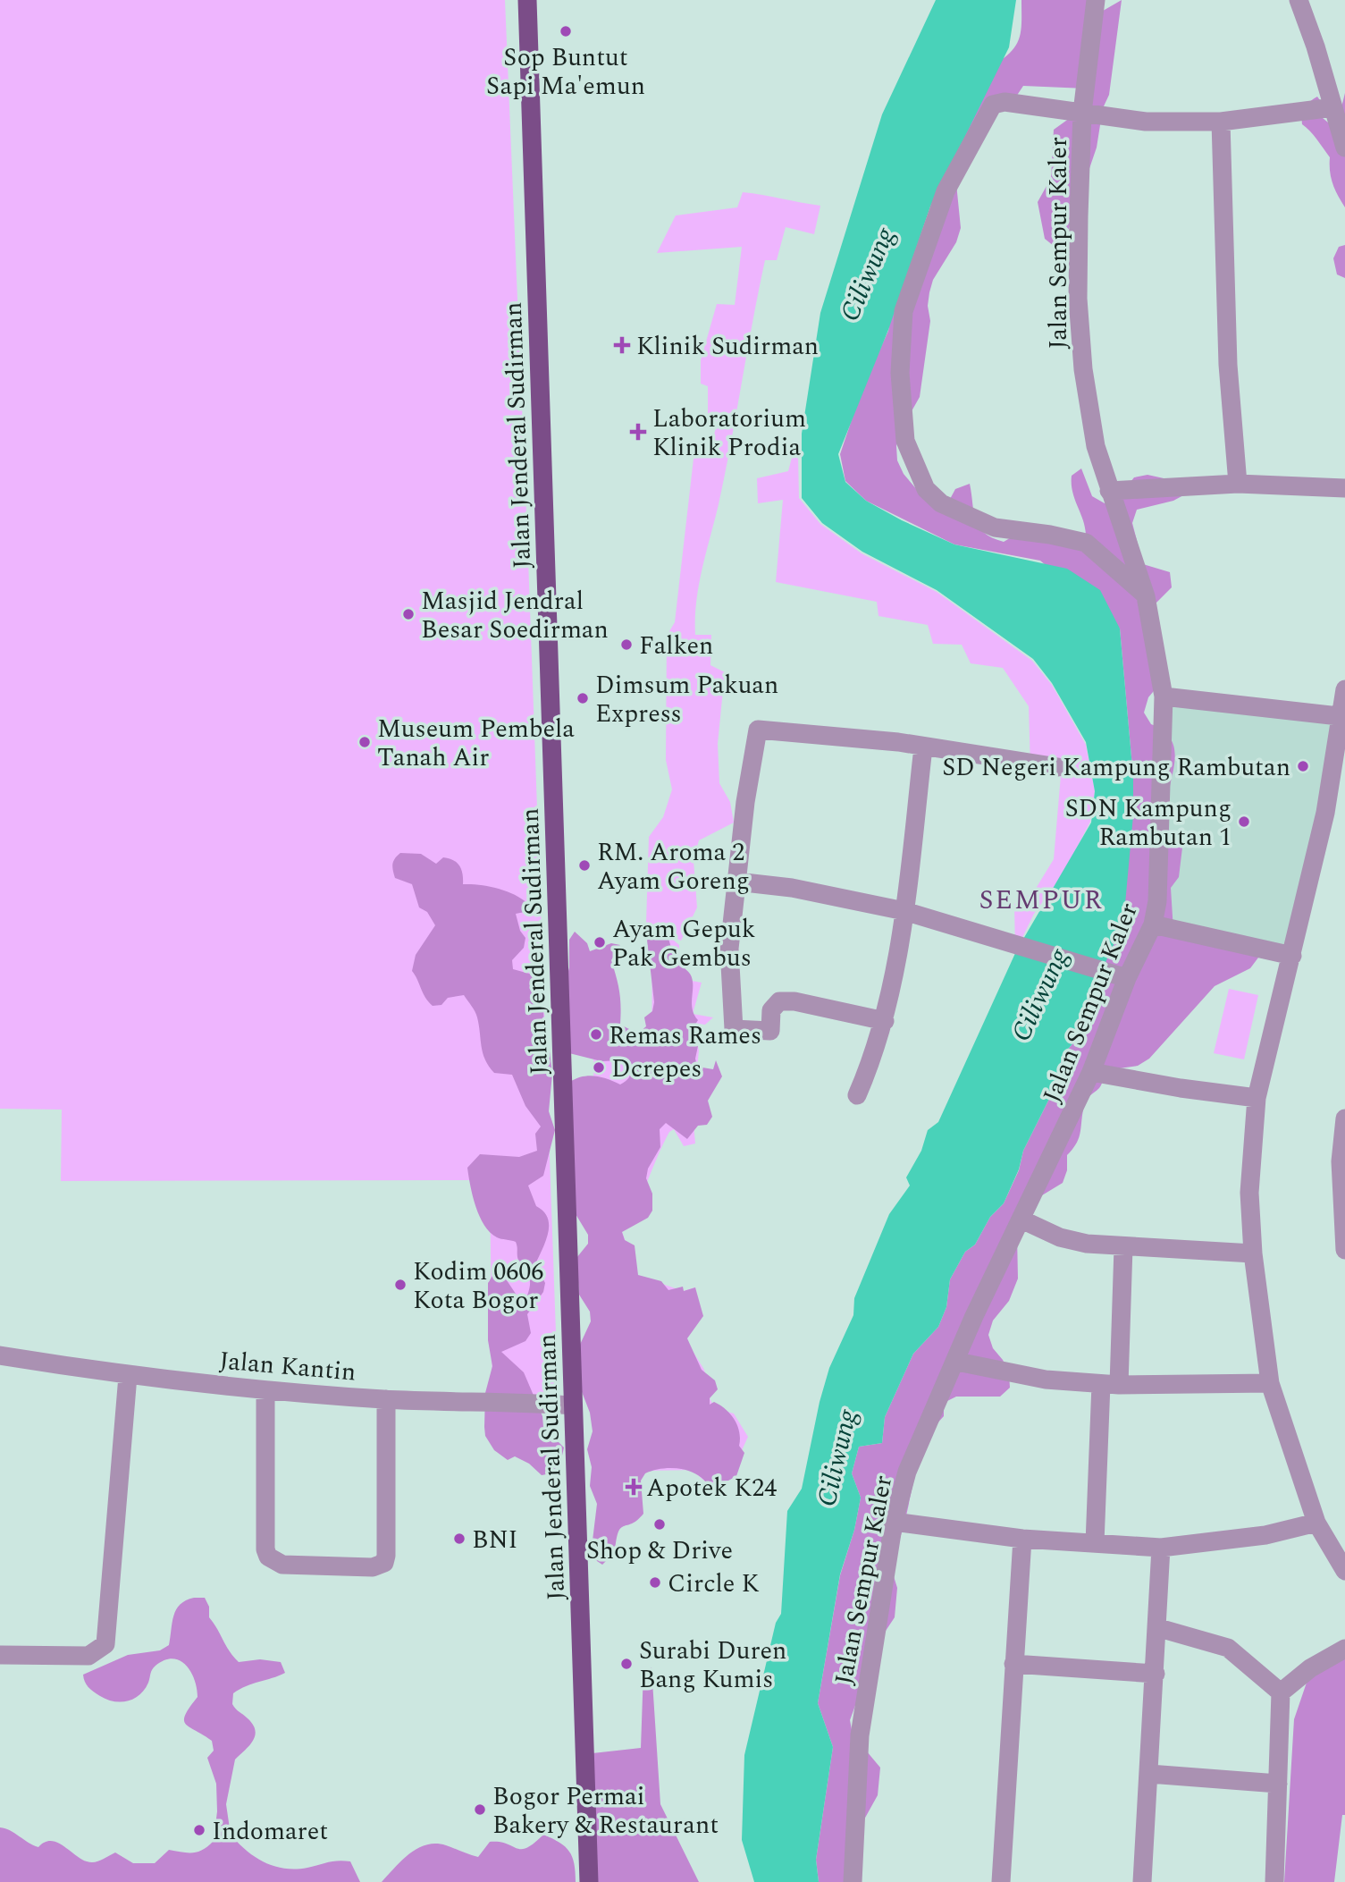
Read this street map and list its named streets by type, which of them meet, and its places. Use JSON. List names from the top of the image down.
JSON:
{
  "streets": {
    "main road": ["Jalan Jenderal Sudirman"],
    "street": ["Jalan Sempur Kaler", "Jalan Kantin"]
  },
  "crossings": [
    ["Jalan Jenderal Sudirman", "Jalan Kantin"]
  ],
  "districts": ["SEMPUR"],
  "water": ["Ciliwung"],
  "places": {
    "other": [
      "Sop Buntut Sapi Ma'emun",
      "Masjid Jendral Besar Soedirman",
      "Falken",
      "Dimsum Pakuan Express",
      "Museum Pembela Tanah Air",
      "SD Negeri Kampung Rambutan",
      "SDN Kampung Rambutan 1",
      "RM. Aroma 2 Ayam Goreng",
      "Ayam Gepuk Pak Gembus",
      "Remas Rames",
      "Dcrepes",
      "Kodim 0606 Kota Bogor",
      "Shop & Drive",
      "BNI",
      "Circle K",
      "Surabi Duren Bang Kumis",
      "Bogor Permai Bakery & Restaurant",
      "Indomaret"
    ],
    "health": ["Klinik Sudirman", "Laboratorium Klinik Prodia", "Apotek K24"]
  }
}
